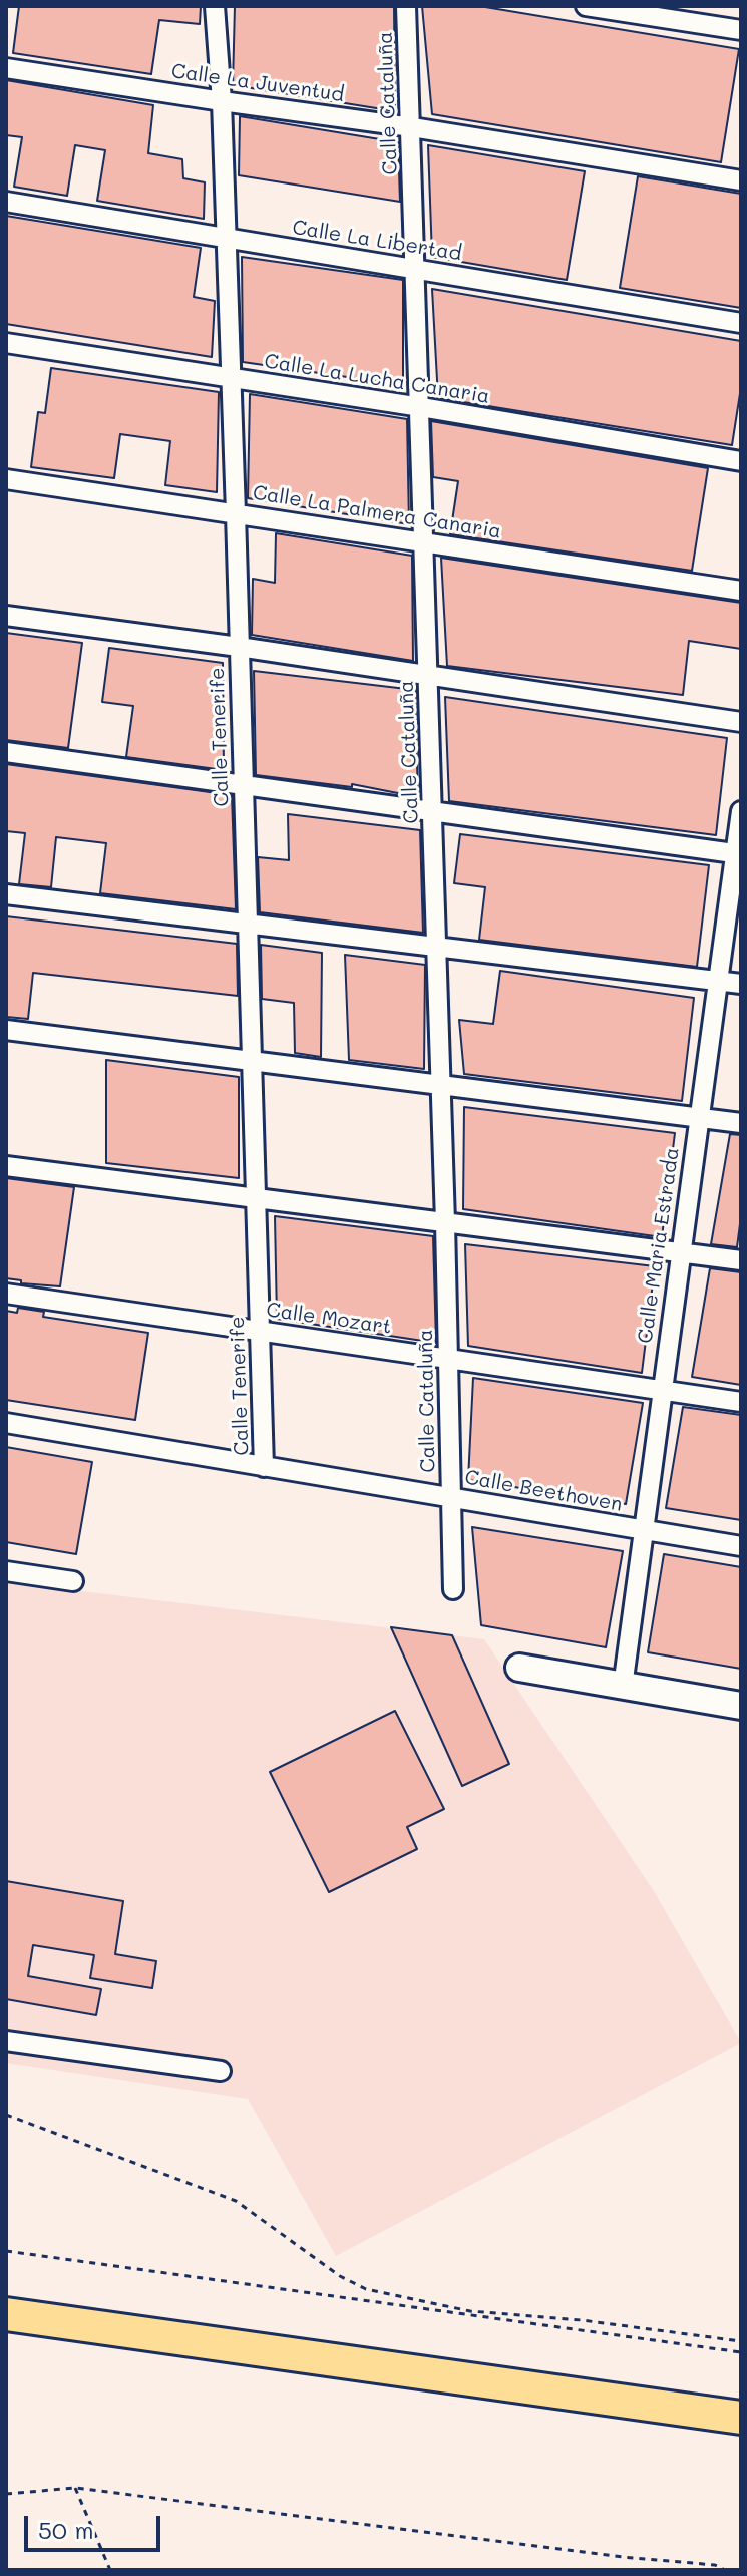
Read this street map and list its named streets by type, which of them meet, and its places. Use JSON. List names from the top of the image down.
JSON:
{
  "streets": {
    "street": [
      "Calle La Juventud",
      "Calle Cataluña",
      "Calle La Libertad",
      "Calle La Lucha Canaria",
      "Calle La Palmera Canaria",
      "Calle Tenerife",
      "Calle Maria Estrada",
      "Calle Mozart",
      "Calle Beethoven"
    ]
  },
  "crossings": [
    ["Calle La Juventud", "Calle Cataluña"],
    ["Calle La Juventud", "Calle Tenerife"],
    ["Calle Cataluña", "Calle La Libertad"],
    ["Calle Cataluña", "Calle La Lucha Canaria"],
    ["Calle Cataluña", "Calle La Palmera Canaria"],
    ["Calle Cataluña", "Calle Mozart"],
    ["Calle Cataluña", "Calle Beethoven"],
    ["Calle La Libertad", "Calle Tenerife"],
    ["Calle La Lucha Canaria", "Calle Tenerife"],
    ["Calle La Palmera Canaria", "Calle Tenerife"],
    ["Calle Tenerife", "Calle Mozart"],
    ["Calle Tenerife", "Calle Beethoven"],
    ["Calle Maria Estrada", "Calle Mozart"],
    ["Calle Maria Estrada", "Calle Beethoven"]
  ],
  "scale_bar": "50 m"
}
